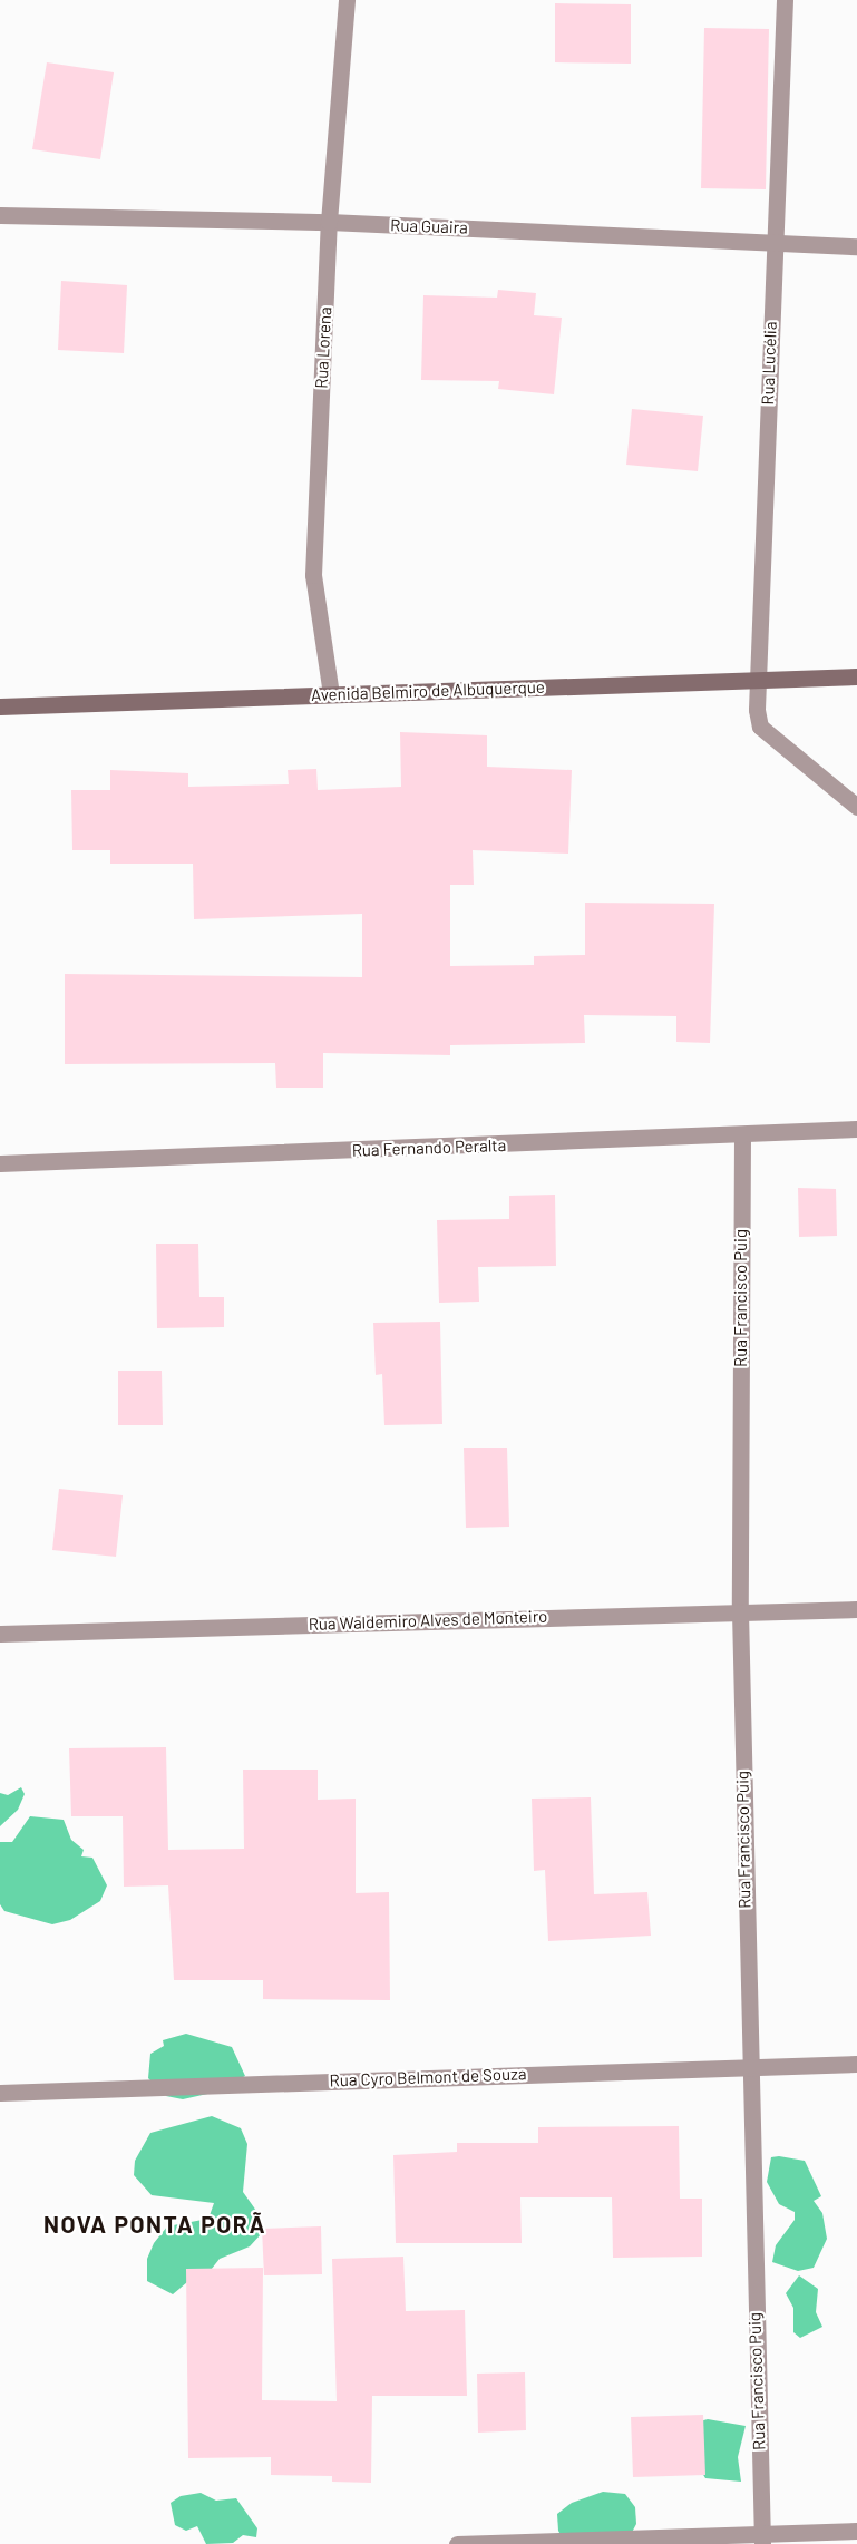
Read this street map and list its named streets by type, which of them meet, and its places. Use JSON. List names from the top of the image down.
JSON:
{
  "streets": {
    "main road": ["Avenida Belmiro de Albuquerque"],
    "street": [
      "Rua Guaira",
      "Rua Lorena",
      "Rua Lucélia",
      "Rua Fernando Peralta",
      "Rua Francisco Puig",
      "Rua Waldemiro Alves de Monteiro",
      "Rua Cyro Belmont de Souza"
    ]
  },
  "crossings": [
    ["Rua Guaira", "Rua Lorena"],
    ["Rua Guaira", "Rua Lucélia"],
    ["Rua Lorena", "Avenida Belmiro de Albuquerque"],
    ["Rua Lucélia", "Avenida Belmiro de Albuquerque"],
    ["Rua Fernando Peralta", "Rua Francisco Puig"],
    ["Rua Francisco Puig", "Rua Waldemiro Alves de Monteiro"],
    ["Rua Francisco Puig", "Rua Cyro Belmont de Souza"]
  ],
  "districts": ["NOVA PONTA PORÃ"]
}
